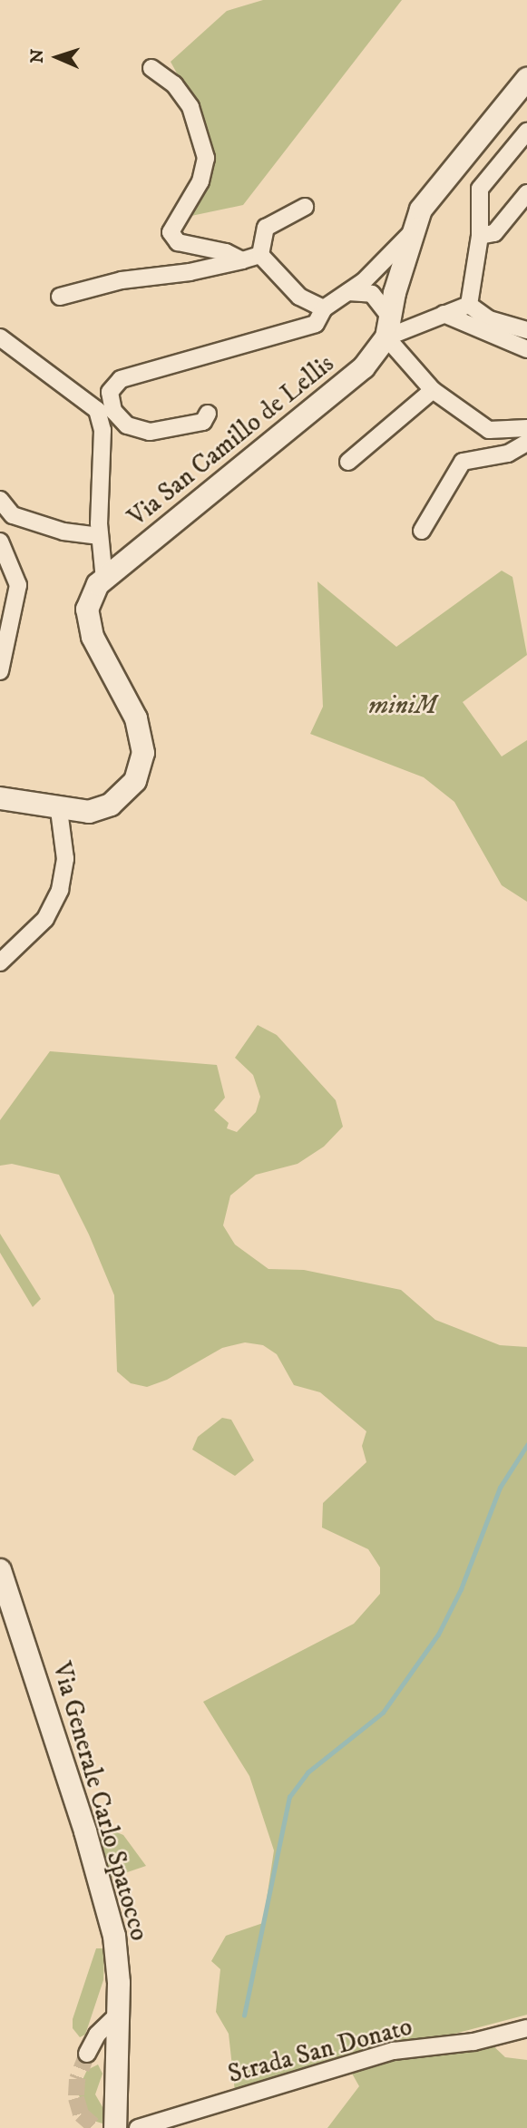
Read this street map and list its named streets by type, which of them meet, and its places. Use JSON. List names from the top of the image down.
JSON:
{
  "streets": {
    "street": ["Via San Camillo de Lellis", "Via Generale Carlo Spatocco", "Strada San Donato"]
  },
  "parks": ["miniM"],
  "north": "left"
}
